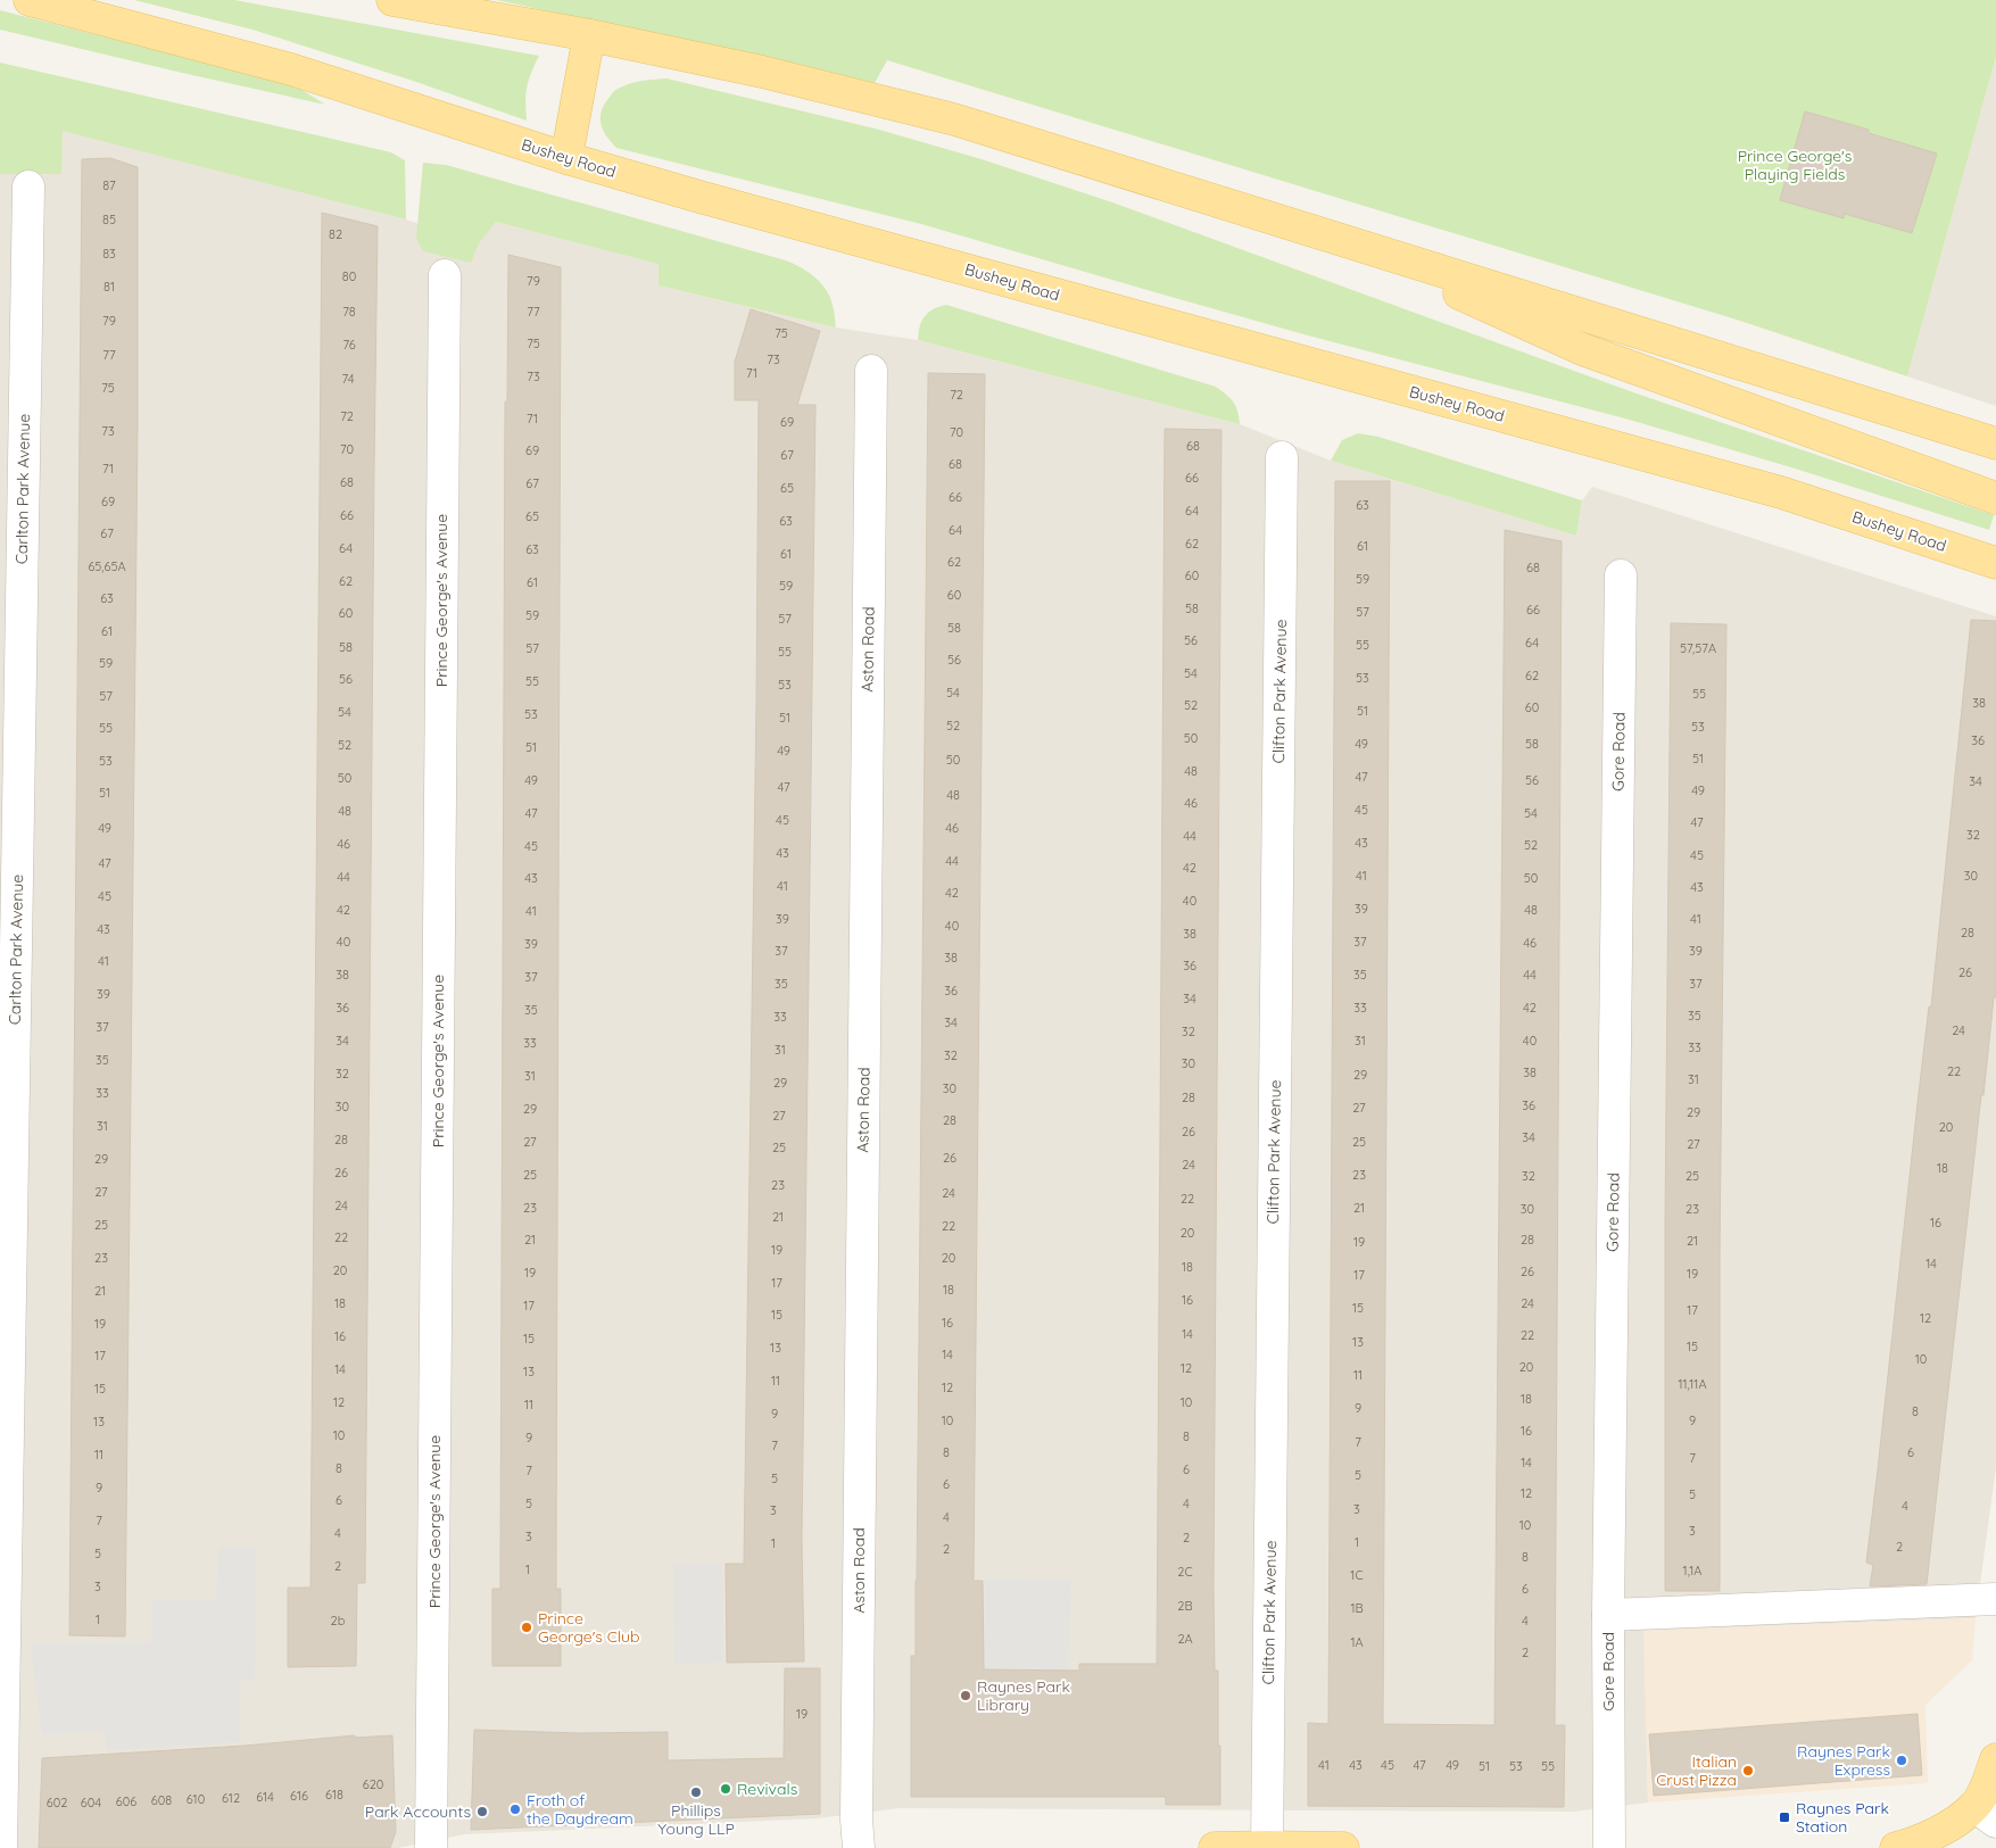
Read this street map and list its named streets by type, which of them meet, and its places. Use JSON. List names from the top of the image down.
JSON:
{
  "streets": {
    "main road": ["Bushey Road"],
    "street": [
      "Carlton Park Avenue",
      "Prince George's Avenue",
      "Aston Road",
      "Clifton Park Avenue",
      "Gore Road"
    ]
  },
  "parks": ["Prince George's Playing Fields"],
  "places": {
    "other": [
      "Prince George's Club",
      "Raynes Park Library",
      "Raynes Park Express",
      "Italian Crust Pizza",
      "Revivals",
      "Phillips Young LLP",
      "Froth of the Daydream",
      "Park Accounts"
    ],
    "transit": ["Raynes Park Station"]
  },
  "house_numbers": [
    "87",
    "85",
    "82",
    "83",
    "80",
    "79",
    "81",
    "78",
    "77",
    "79",
    "75",
    "75",
    "76",
    "77",
    "73",
    "71",
    "73",
    "74",
    "75",
    "72",
    "72",
    "71",
    "69",
    "73",
    "70",
    "68",
    "70",
    "69",
    "67",
    "68",
    "71",
    "66",
    "68",
    "67",
    "65",
    "66",
    "69",
    "63",
    "64",
    "66",
    "65",
    "63",
    "64",
    "67",
    "62",
    "61",
    "64",
    "63",
    "61",
    "62",
    "65,65A",
    "68",
    "60",
    "59",
    "62",
    "61",
    "59",
    "60",
    "63",
    "58",
    "66",
    "57",
    "60",
    "59",
    "57",
    "58",
    "61",
    "56",
    "64",
    "55",
    "58",
    "57",
    "57,57A",
    "55",
    "56",
    "59",
    "54",
    "62",
    "53",
    "56",
    "55",
    "53",
    "54",
    "55",
    "57",
    "38",
    "52",
    "60",
    "51",
    "54",
    "53",
    "51",
    "52",
    "53",
    "55",
    "50",
    "36",
    "49",
    "58",
    "52",
    "51",
    "49",
    "51",
    "50",
    "53",
    "48",
    "47",
    "50",
    "49",
    "56",
    "34",
    "47",
    "49",
    "51",
    "48",
    "46",
    "45",
    "48",
    "47",
    "54",
    "45",
    "47",
    "49",
    "46",
    "32",
    "44",
    "43",
    "46",
    "52",
    "45",
    "43",
    "45",
    "44",
    "47",
    "42",
    "41",
    "30",
    "44",
    "43",
    "50",
    "41",
    "43",
    "42",
    "45",
    "40",
    "39",
    "42",
    "48",
    "41",
    "39",
    "41",
    "40",
    "43",
    "28",
    "38",
    "40",
    "37",
    "46",
    "39",
    "37",
    "39",
    "38",
    "41",
    "36",
    "26",
    "38",
    "35",
    "44",
    "37",
    "35",
    "37",
    "36",
    "39",
    "34",
    "36",
    "33",
    "42",
    "35",
    "35",
    "33",
    "34",
    "37",
    "24",
    "32",
    "34",
    "31",
    "40",
    "33",
    "33",
    "31",
    "32",
    "35",
    "30",
    "22",
    "38",
    "32",
    "29",
    "31",
    "31",
    "29",
    "30",
    "33",
    "28",
    "36",
    "30",
    "27",
    "29",
    "29",
    "27",
    "28",
    "31",
    "20",
    "26",
    "34",
    "28",
    "27",
    "25",
    "27",
    "25",
    "26",
    "29",
    "24",
    "18",
    "26",
    "25",
    "23",
    "32",
    "25",
    "23",
    "27",
    "24",
    "22",
    "24",
    "23",
    "21",
    "30",
    "23",
    "21",
    "16",
    "25",
    "22",
    "20",
    "22",
    "21",
    "28",
    "21",
    "19",
    "19",
    "23",
    "20",
    "14",
    "18",
    "20",
    "26",
    "19",
    "19",
    "17",
    "17",
    "18",
    "21",
    "16",
    "18",
    "24",
    "17",
    "15",
    "17",
    "15",
    "12",
    "16",
    "19",
    "14",
    "22",
    "16",
    "15",
    "13",
    "15",
    "13",
    "14",
    "17",
    "10",
    "20",
    "12",
    "14",
    "13",
    "11",
    "11",
    "11,11A",
    "12",
    "15",
    "18",
    "12",
    "10",
    "11",
    "9",
    "8",
    "9",
    "10",
    "9",
    "13",
    "16",
    "10",
    "8",
    "9",
    "7",
    "7",
    "8",
    "6",
    "11",
    "7",
    "14",
    "8",
    "6",
    "7",
    "5",
    "5",
    "6",
    "9",
    "12",
    "5",
    "6",
    "5",
    "4",
    "4",
    "3",
    "3",
    "4",
    "7",
    "10",
    "3",
    "4",
    "3",
    "2",
    "1",
    "1",
    "2",
    "2",
    "5",
    "8",
    "2",
    "1",
    "1,1A",
    "2C",
    "1C",
    "3",
    "6",
    "2B",
    "1B",
    "1",
    "2b",
    "4",
    "2A",
    "1A",
    "2",
    "19",
    "41",
    "43",
    "45",
    "47",
    "49",
    "51",
    "53",
    "55",
    "620",
    "618",
    "616",
    "614",
    "612",
    "610",
    "608",
    "606",
    "602",
    "604"
  ]
}
